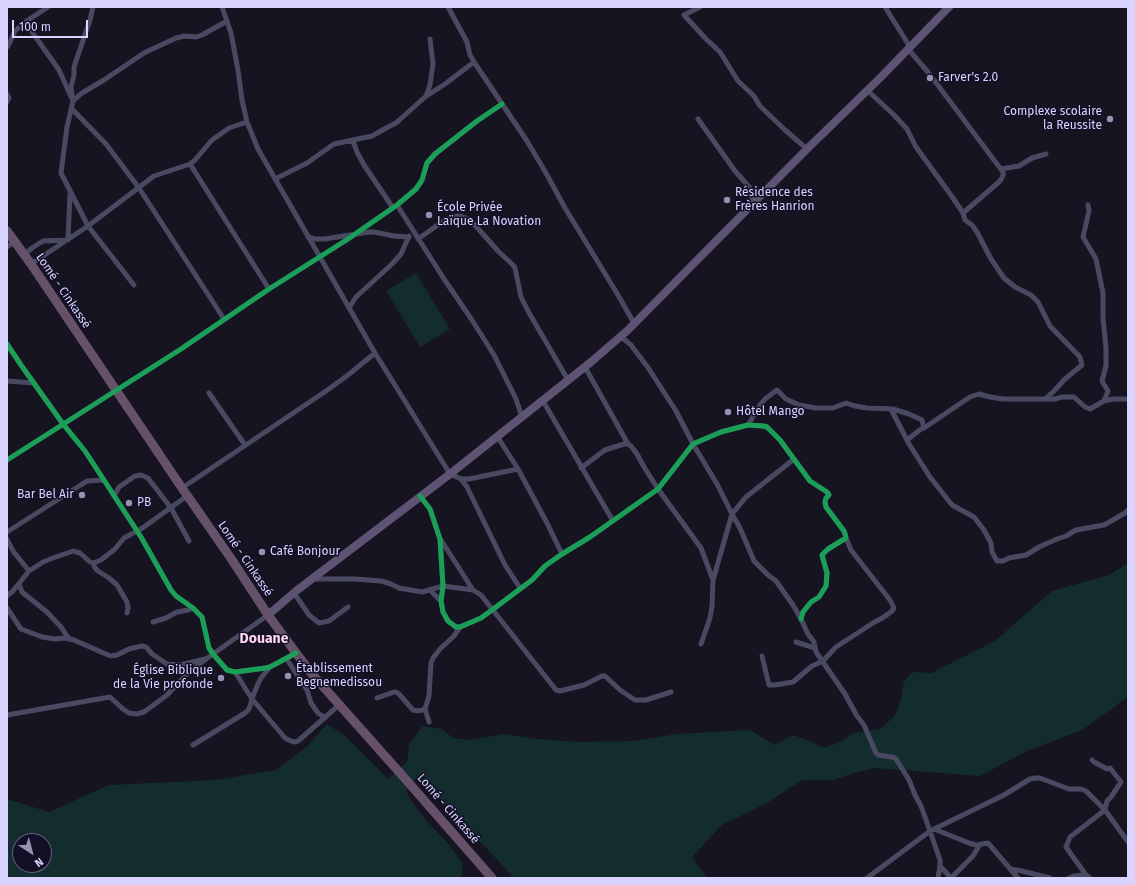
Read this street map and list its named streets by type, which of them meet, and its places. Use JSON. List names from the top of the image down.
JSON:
{
  "streets": {
    "highway": ["Lomé - Cinkassé"]
  },
  "districts": ["Douane"],
  "places": [
    "Farver's 2.0",
    "Complexe scolaire la Reussite",
    "Résidence des Frères Hanrion",
    "École Privée Laïque La Novation",
    "Hôtel Mango",
    "Bar Bel Air",
    "PB",
    "Café Bonjour",
    "Établissement Begnemedissou",
    "Église Biblique de la Vie profonde"
  ],
  "scale_bar": "100 m",
  "north": "bottom right"
}
